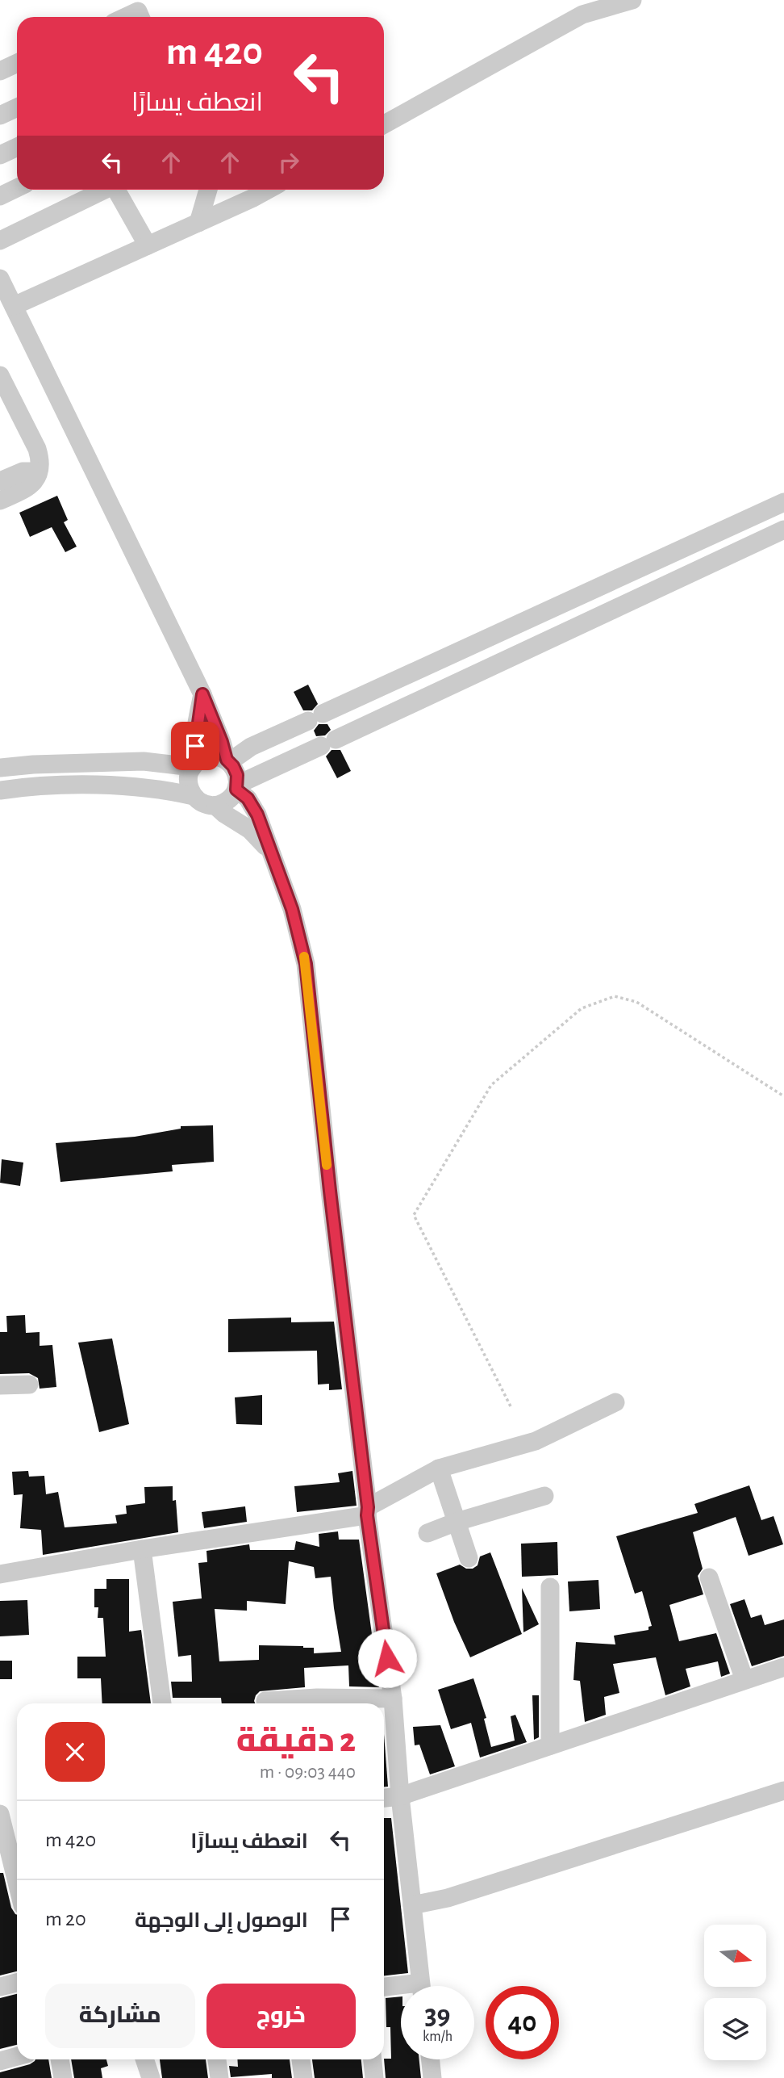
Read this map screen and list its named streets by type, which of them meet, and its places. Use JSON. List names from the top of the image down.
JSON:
{
  "north": "right",
  "page": {
    "turn": ["420 m", "انعطف يسارًا"],
    "heading": ["2 دقيقة", "440 m · 09:03"],
    "list": [
      {
        "name": "انعطف يسارًا",
        "value": "420 m"
      },
      {
        "name": "الوصول إلى الوجهة",
        "value": "20 m"
      }
    ],
    "buttons": ["خروج", "مشاركة"],
    "speed": "39 km/h",
    "limit": "40"
  }
}
